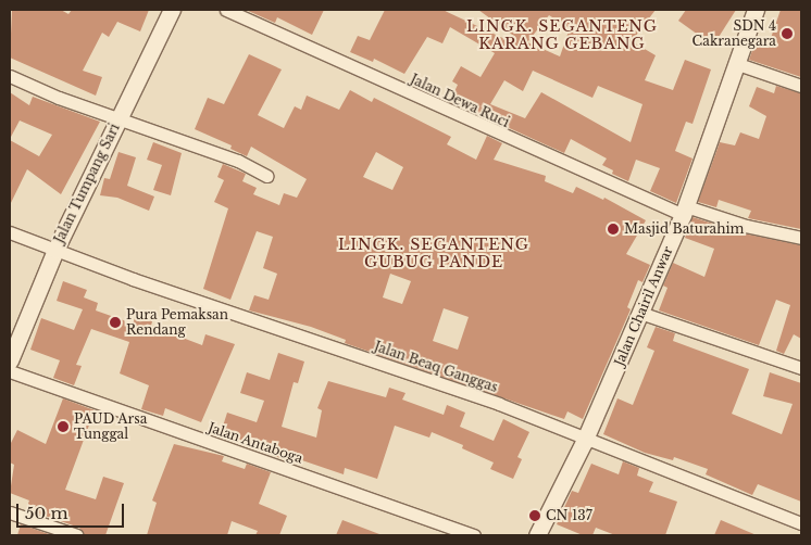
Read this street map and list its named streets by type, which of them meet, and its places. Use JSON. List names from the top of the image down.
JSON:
{
  "streets": {
    "street": [
      "Jalan Dewa Ruci",
      "Jalan Tumpang Sari",
      "Jalan Chairil Anwar",
      "Jalan Beaq Ganggas",
      "Jalan Antaboga"
    ]
  },
  "crossings": [
    ["Jalan Dewa Ruci", "Jalan Chairil Anwar"],
    ["Jalan Tumpang Sari", "Jalan Beaq Ganggas"],
    ["Jalan Chairil Anwar", "Jalan Beaq Ganggas"]
  ],
  "districts": ["LINGK. SEGANTENG KARANG GEBANG", "LINGK. SEGANTENG GUBUG PANDE"],
  "places": [
    "SDN 4 Cakranegara",
    "Masjid Baturahim",
    "Pura Pemaksan Rendang",
    "PAUD Arsa Tunggal",
    "CN 137"
  ],
  "scale_bar": "50 m"
}
